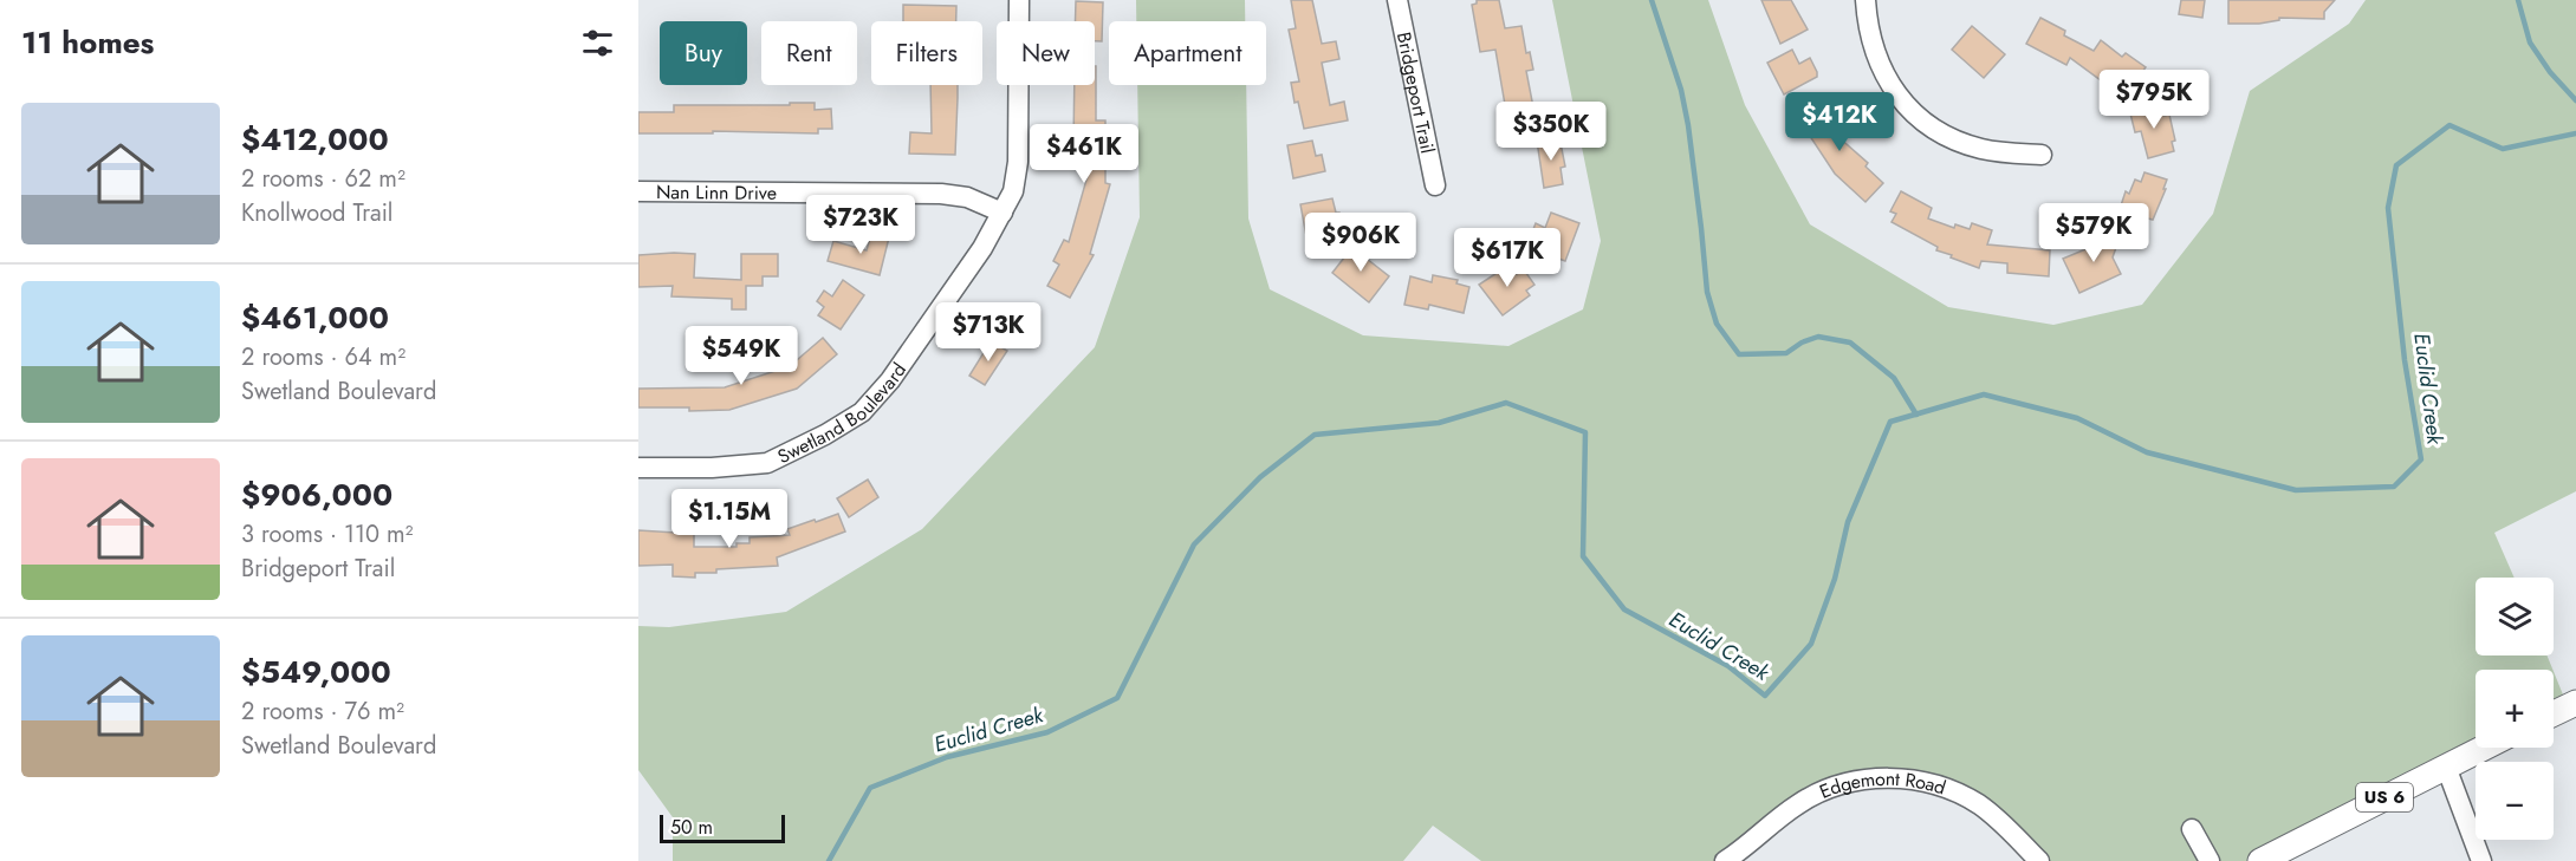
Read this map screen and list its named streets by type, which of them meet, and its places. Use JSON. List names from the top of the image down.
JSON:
{
  "streets": {
    "main road": ["US 6"],
    "street": [
      "Bridgeport Trail",
      "Nan Linn Drive",
      "Swetland Boulevard",
      "Edgemont Road"
    ]
  },
  "crossings": [
    ["Nan Linn Drive", "Swetland Boulevard"]
  ],
  "water": ["Euclid Creek"],
  "scale_bar": "50 m",
  "page": {
    "heading": "11 homes",
    "chip": [
      "Buy",
      "Rent",
      "Filters",
      "New",
      "Apartment"
    ],
    "price": [
      "$795K",
      "$412K",
      "$350K",
      "$461K",
      "$723K",
      "$579K",
      "$906K",
      "$617K",
      "$713K",
      "$549K",
      "$1.15M"
    ],
    "list": [
      {
        "name": "$412,000",
        "note": "2 rooms · 62 m² · Knollwood Trail"
      },
      {
        "name": "$461,000",
        "note": "2 rooms · 64 m² · Swetland Boulevard"
      },
      {
        "name": "$906,000",
        "note": "3 rooms · 110 m² · Bridgeport Trail"
      },
      {
        "name": "$549,000",
        "note": "2 rooms · 76 m² · Swetland Boulevard"
      }
    ],
    "map_buttons": ["+", "−"],
    "scale": "50 m"
  }
}
